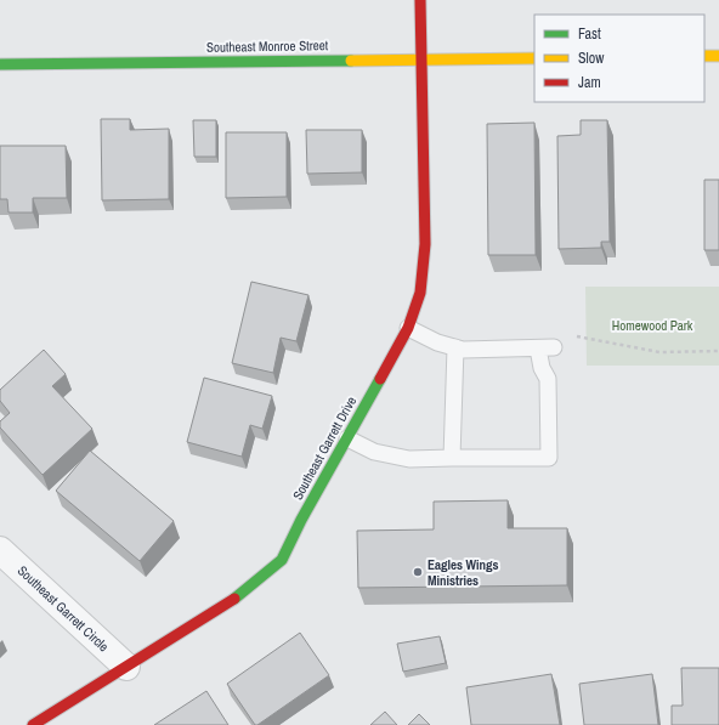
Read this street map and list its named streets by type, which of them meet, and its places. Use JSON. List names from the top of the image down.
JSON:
{
  "streets": {
    "street": ["Southeast Monroe Street", "Southeast Garrett Drive", "Southeast Garrett Circle"]
  },
  "crossings": [
    ["Southeast Monroe Street", "Southeast Garrett Drive"],
    ["Southeast Garrett Drive", "Southeast Garrett Circle"]
  ],
  "parks": ["Homewood Park"],
  "places": ["Eagles Wings Ministries"],
  "legend": ["Fast", "Slow", "Jam"]
}
